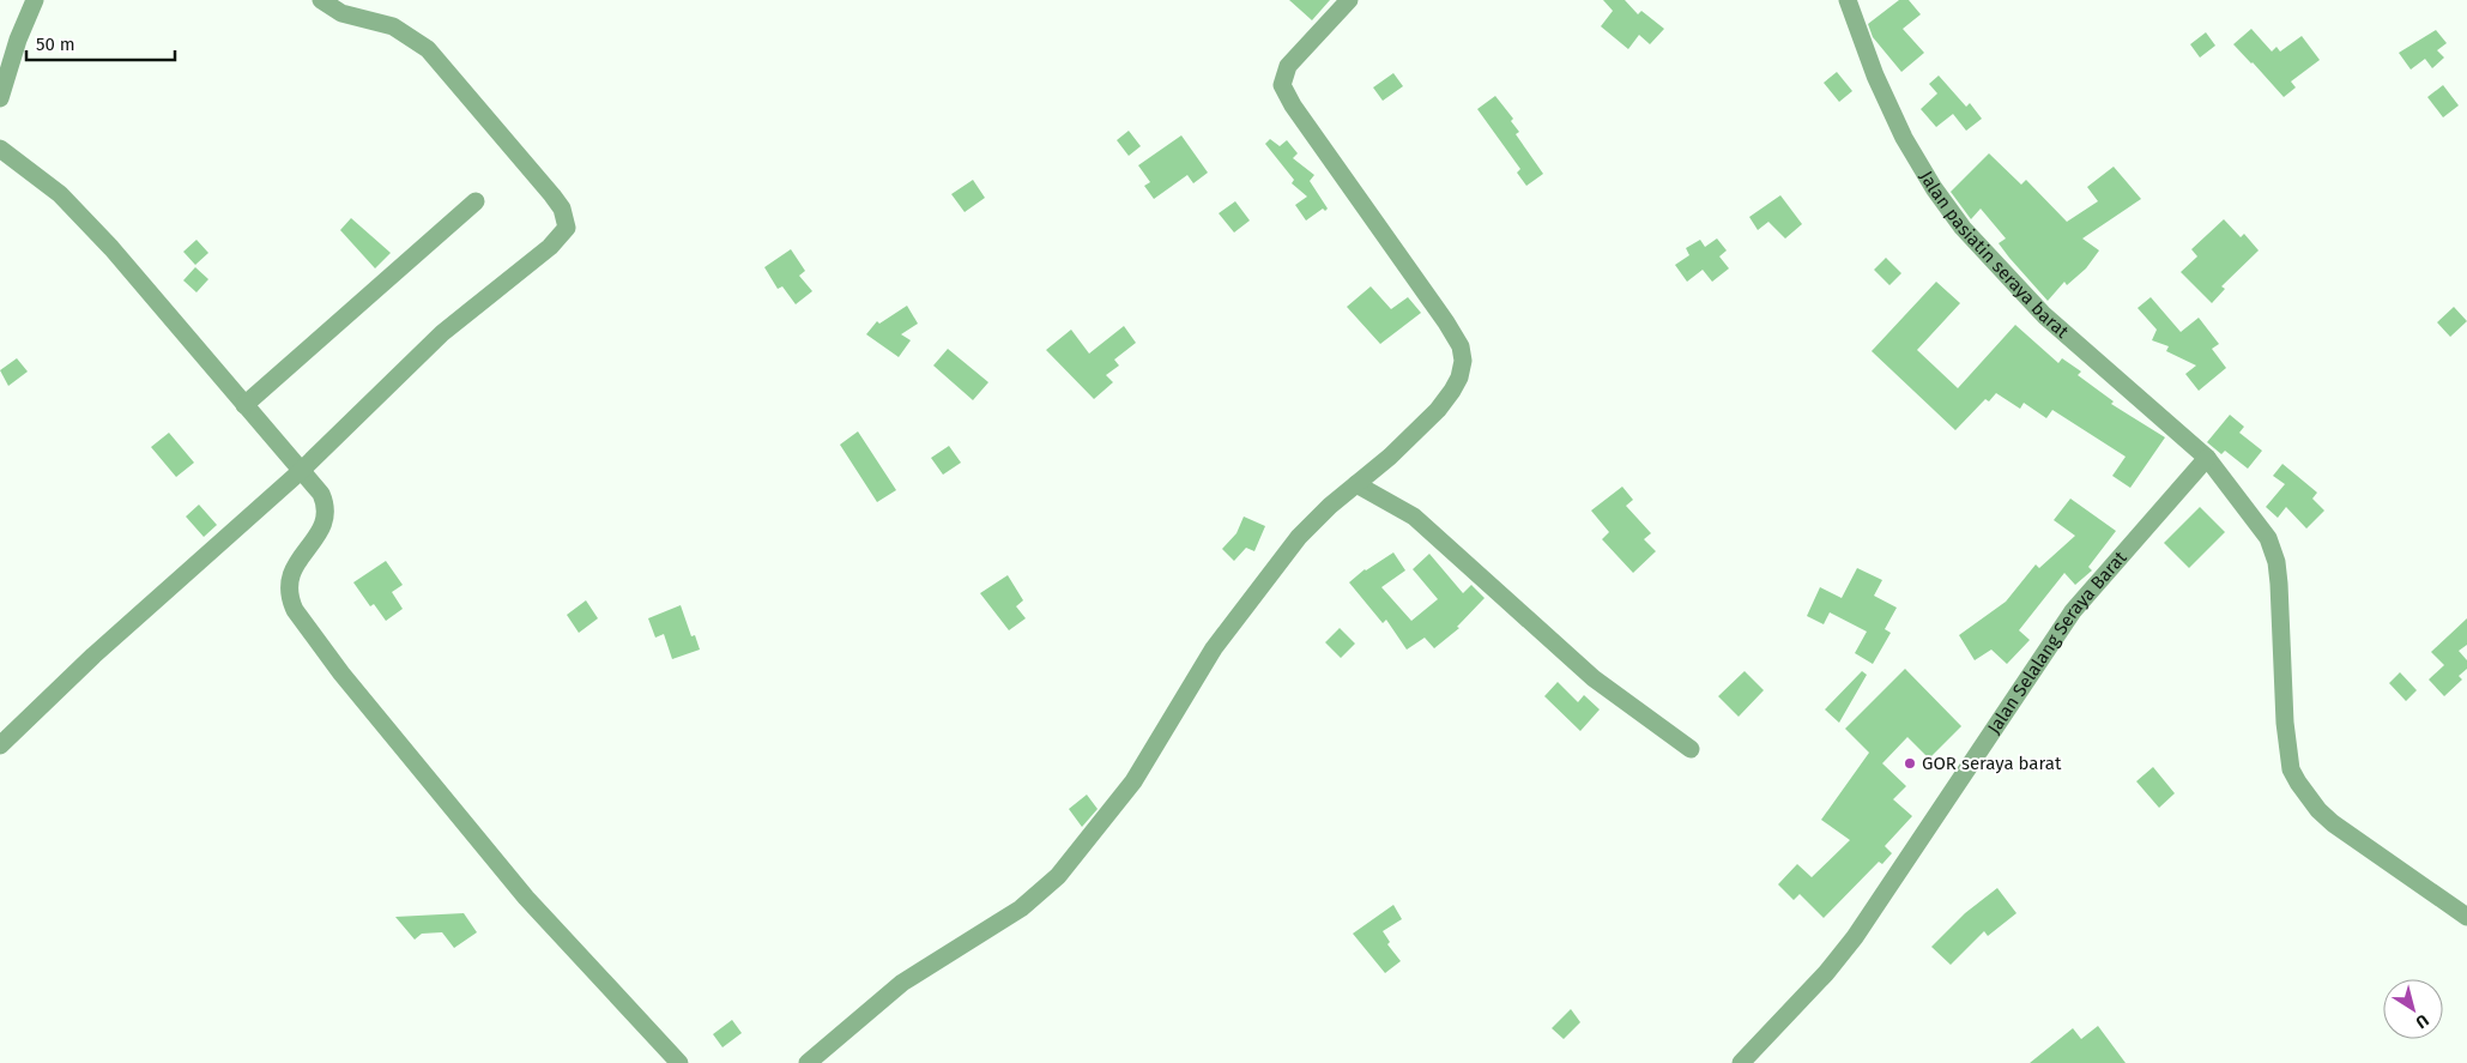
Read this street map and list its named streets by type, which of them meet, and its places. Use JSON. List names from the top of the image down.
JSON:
{
  "streets": {
    "street": ["Jalan pasiatin seraya barat", "Jalan Selalang Seraya Barat"]
  },
  "crossings": [
    ["Jalan pasiatin seraya barat", "Jalan Selalang Seraya Barat"]
  ],
  "places": ["GOR seraya barat"],
  "scale_bar": "50 m",
  "north": "bottom right"
}
